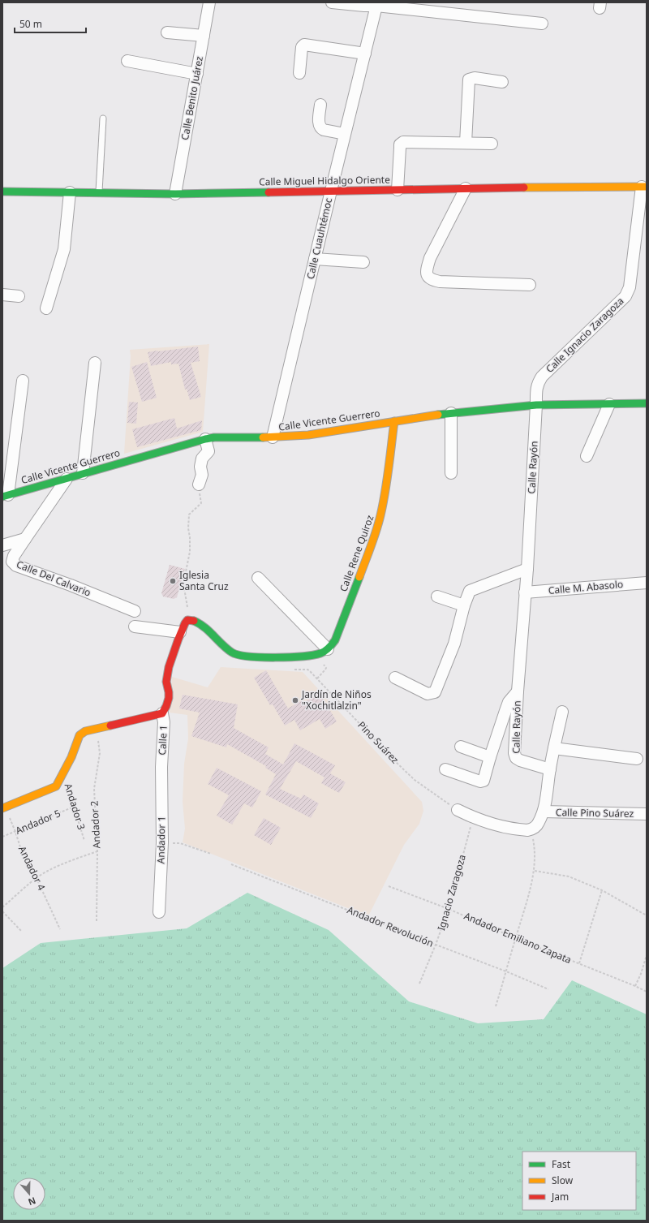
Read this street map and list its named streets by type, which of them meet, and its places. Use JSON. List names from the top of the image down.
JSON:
{
  "streets": {
    "street": [
      "Calle Benito Juárez",
      "Calle Miguel Hidalgo Oriente",
      "Calle Cuauhtémoc",
      "Calle Ignacio Zaragoza",
      "Calle Vicente Guerrero",
      "Calle Rayón",
      "Calle Rene Quiroz",
      "Calle Del Calvario",
      "Calle M. Abasolo",
      "Calle 1",
      "Calle Pino Suárez",
      "Andador 1"
    ],
    "path": [
      "Pino Suárez",
      "Andador 3",
      "Andador 5",
      "Andador 2",
      "Andador 4",
      "Ignacio Zaragoza",
      "Andador Revolución",
      "Andador Emiliano Zapata"
    ]
  },
  "crossings": [
    ["Calle Benito Juárez", "Calle Miguel Hidalgo Oriente"],
    ["Calle Miguel Hidalgo Oriente", "Calle Cuauhtémoc"],
    ["Calle Miguel Hidalgo Oriente", "Calle Ignacio Zaragoza"],
    ["Calle Cuauhtémoc", "Calle Vicente Guerrero"],
    ["Calle Ignacio Zaragoza", "Calle Vicente Guerrero"],
    ["Calle Ignacio Zaragoza", "Calle Rayón"],
    ["Calle Vicente Guerrero", "Calle Rayón"],
    ["Calle Vicente Guerrero", "Calle Rene Quiroz"],
    ["Calle Vicente Guerrero", "Calle Del Calvario"],
    ["Calle Rayón", "Calle M. Abasolo"],
    ["Calle 1", "Andador 1"],
    ["Andador 3", "Andador 5"],
    ["Andador 5", "Andador 4"],
    ["Ignacio Zaragoza", "Andador Revolución"],
    ["Ignacio Zaragoza", "Andador Emiliano Zapata"]
  ],
  "places": ["Iglesia Santa Cruz", "Jardín de Niños \"Xochitlalzin\""],
  "legend": ["Fast", "Slow", "Jam"],
  "scale_bar": "50 m",
  "north": "bottom"
}
